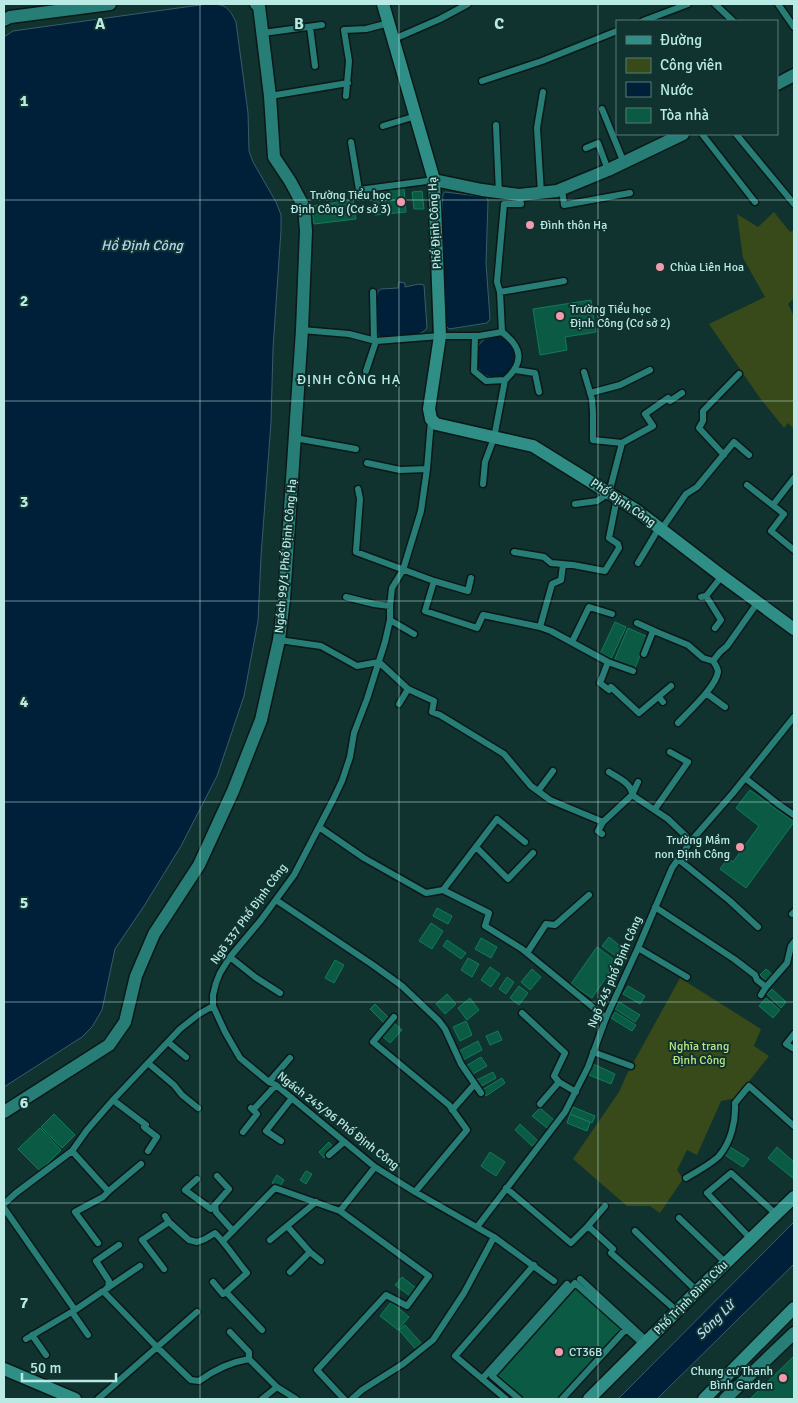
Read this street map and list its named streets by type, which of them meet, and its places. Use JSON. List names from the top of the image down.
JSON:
{
  "streets": {
    "street": [
      "Phố Định Công Hạ",
      "Phố Định Công",
      "Ngách 99/1 Phố Định Công Hạ",
      "Phố Trịnh Đình Cửu"
    ],
    "lane": ["Ngõ 337 Phố Định Công", "Ngõ 245 phố Định Công", "Ngách 245/96 Phố Định Công"]
  },
  "crossings": [
    ["Phố Định Công Hạ", "Phố Định Công"],
    ["Phố Định Công Hạ", "Ngõ 337 Phố Định Công"],
    ["Phố Định Công", "Ngõ 337 Phố Định Công"],
    ["Ngõ 337 Phố Định Công", "Ngách 245/96 Phố Định Công"],
    ["Ngõ 245 phố Định Công", "Ngách 245/96 Phố Định Công"]
  ],
  "districts": ["ĐỊNH CÔNG HẠ"],
  "water": ["Hồ Định Công", "Sông Lừ"],
  "parks": ["Nghĩa trang Định Công"],
  "places": [
    "Trường Tiểu học Định Công (Cơ sở 3)",
    "Đình thôn Hạ",
    "Chùa Liên Hoa",
    "Trường Tiểu học Định Công (Cơ sở 2)",
    "Trường Mầm non Định Công",
    "CT36B",
    "Chung cư Thanh Bình Garden"
  ],
  "legend": [
    "Đường",
    "Công viên",
    "Nước",
    "Tòa nhà"
  ],
  "scale_bar": "50 m",
  "grid": {
    "columns": ["A", "B", "C"],
    "rows": [
      "1",
      "2",
      "3",
      "4",
      "5",
      "6",
      "7"
    ]
  }
}
